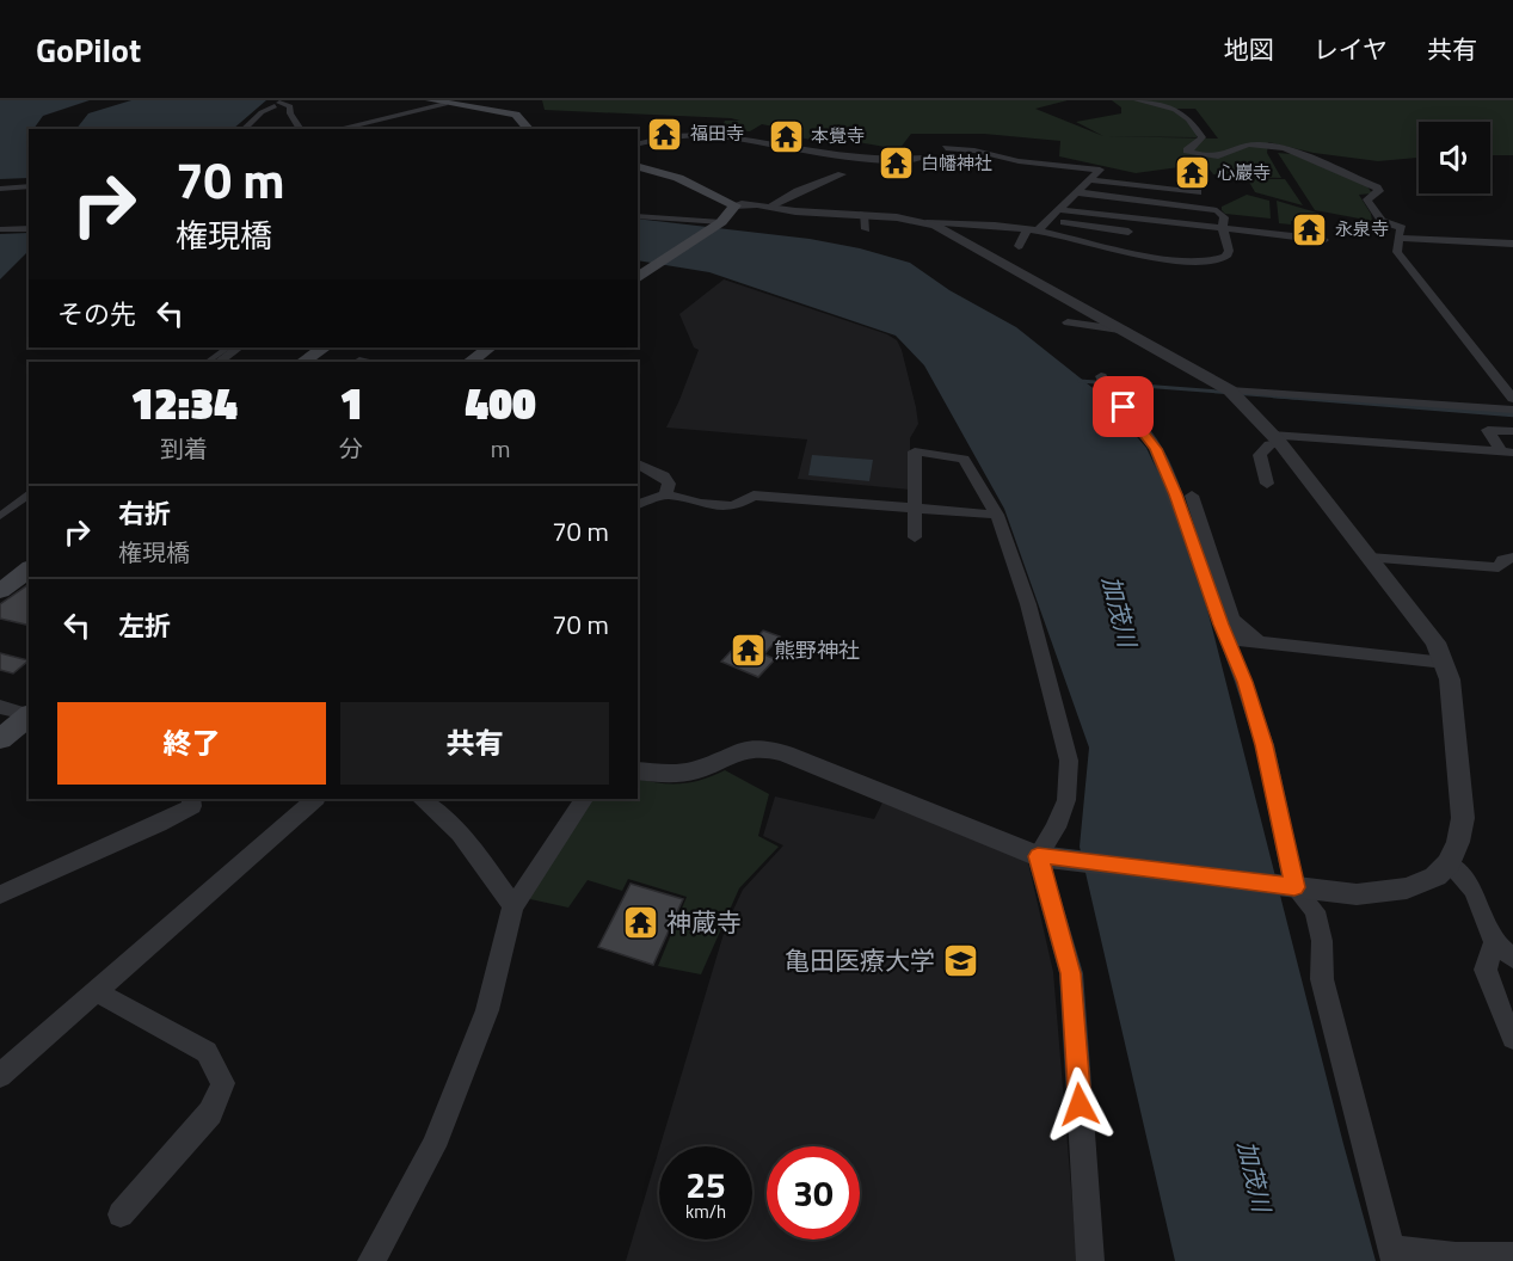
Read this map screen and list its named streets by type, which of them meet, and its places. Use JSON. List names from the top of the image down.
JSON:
{
  "water": ["加茂川"],
  "places": {
    "temple": [
      "福田寺",
      "本覺寺",
      "白幡神社",
      "心巖寺",
      "永泉寺",
      "熊野神社",
      "神蔵寺"
    ],
    "school or university": ["亀田医療大学"]
  },
  "page": {
    "header": "GoPilot",
    "nav": ["地図", "レイヤ", "共有"],
    "turn": ["70 m", "権現橋"],
    "then": "その先",
    "eta": [
      "12:34",
      "到着",
      "1",
      "分",
      "400",
      "m"
    ],
    "list": [
      {
        "name": "右折",
        "note": "権現橋",
        "value": "70 m"
      },
      {
        "name": "左折",
        "value": "70 m"
      }
    ],
    "buttons": ["終了", "共有"],
    "speed": "25 km/h",
    "limit": "30"
  }
}
